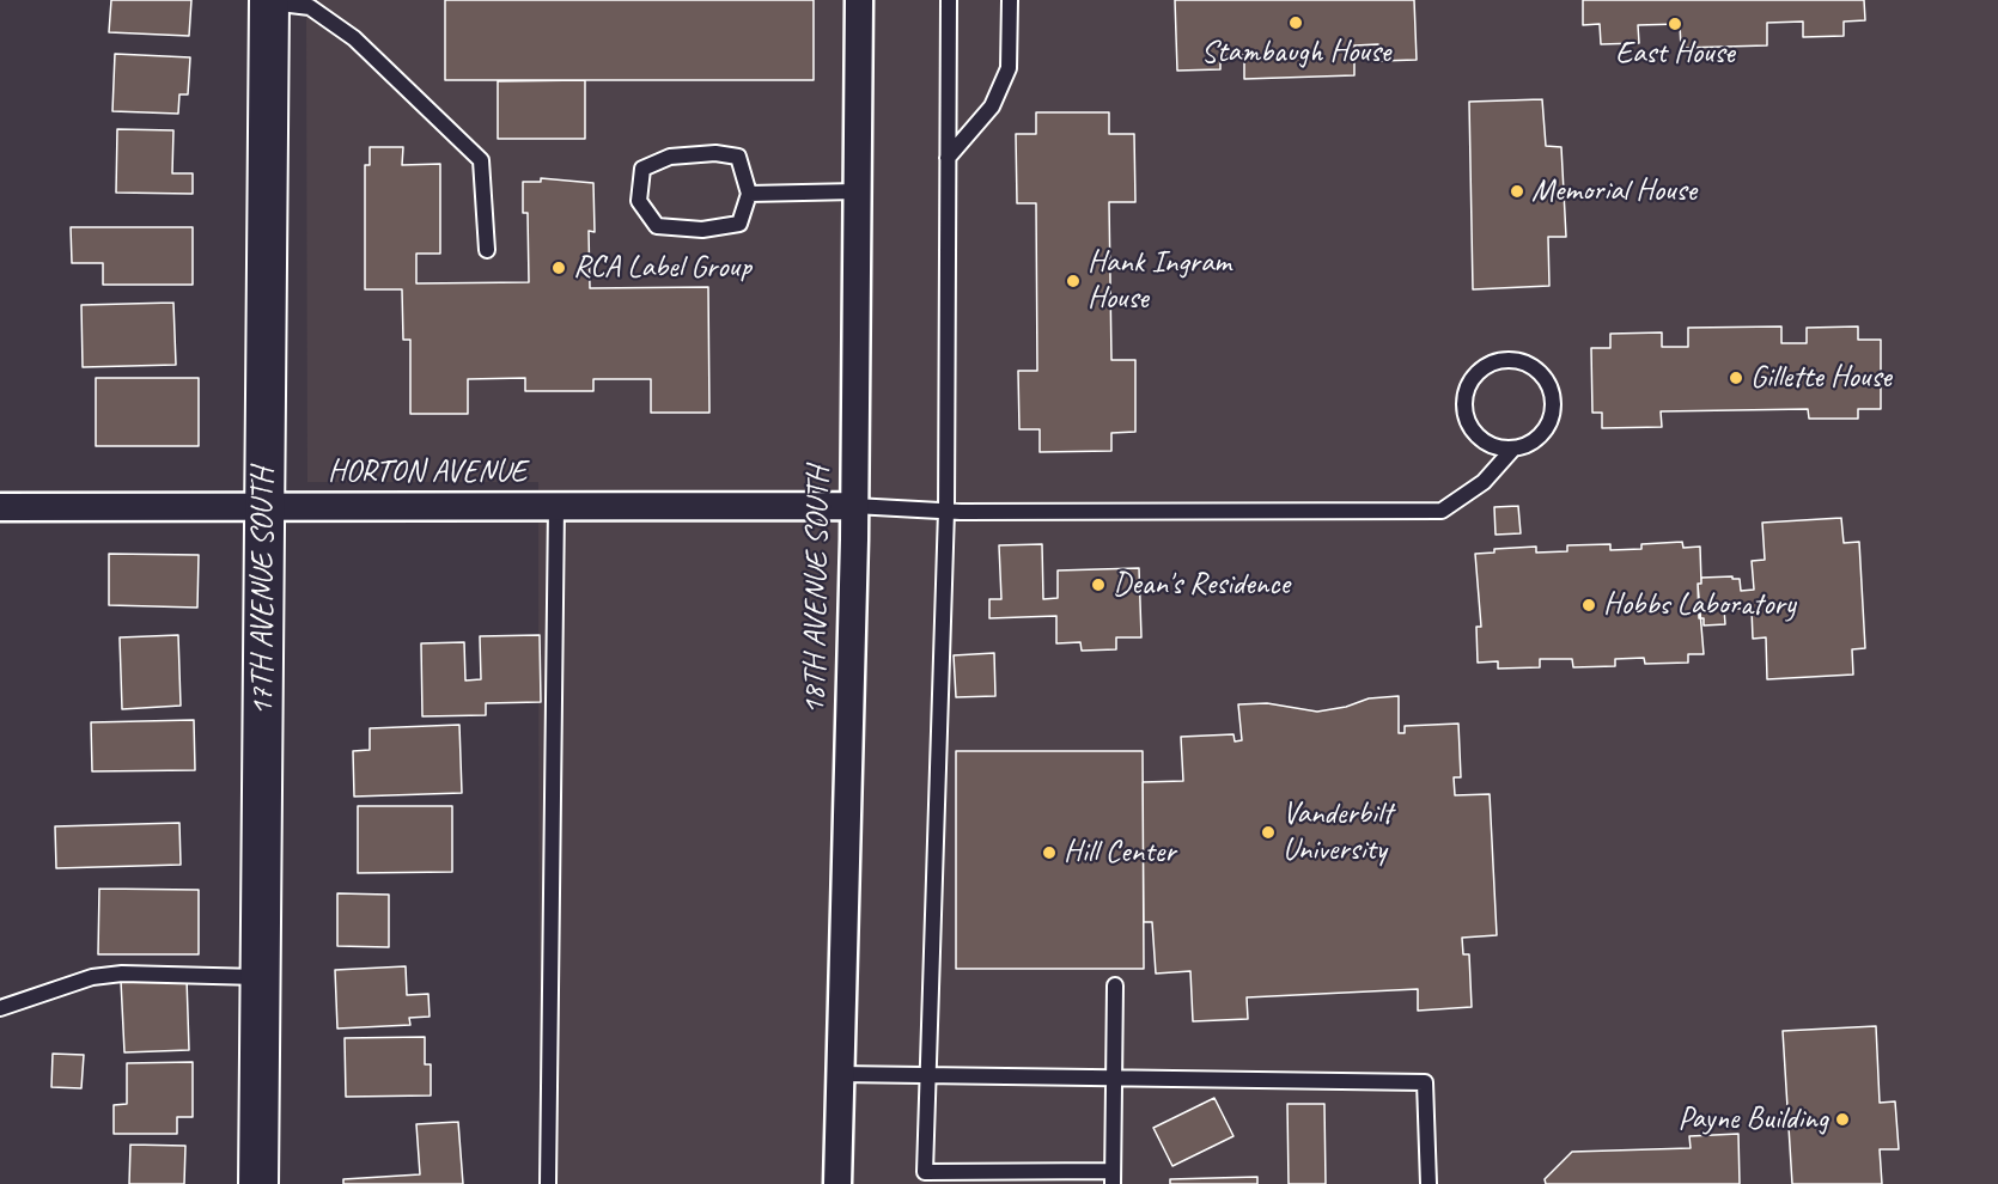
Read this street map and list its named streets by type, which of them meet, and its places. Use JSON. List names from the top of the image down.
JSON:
{
  "streets": {
    "main road": ["17TH AVENUE SOUTH"],
    "street": ["HORTON AVENUE", "18TH AVENUE SOUTH"]
  },
  "crossings": [
    ["HORTON AVENUE", "18TH AVENUE SOUTH"],
    ["HORTON AVENUE", "17TH AVENUE SOUTH"]
  ],
  "places": [
    "Stambaugh House",
    "East House",
    "Memorial House",
    "RCA Label Group",
    "Hank Ingram House",
    "Gillette House",
    "Dean's Residence",
    "Hobbs Laboratory",
    "Vanderbilt University",
    "Hill Center",
    "Payne Building"
  ]
}
